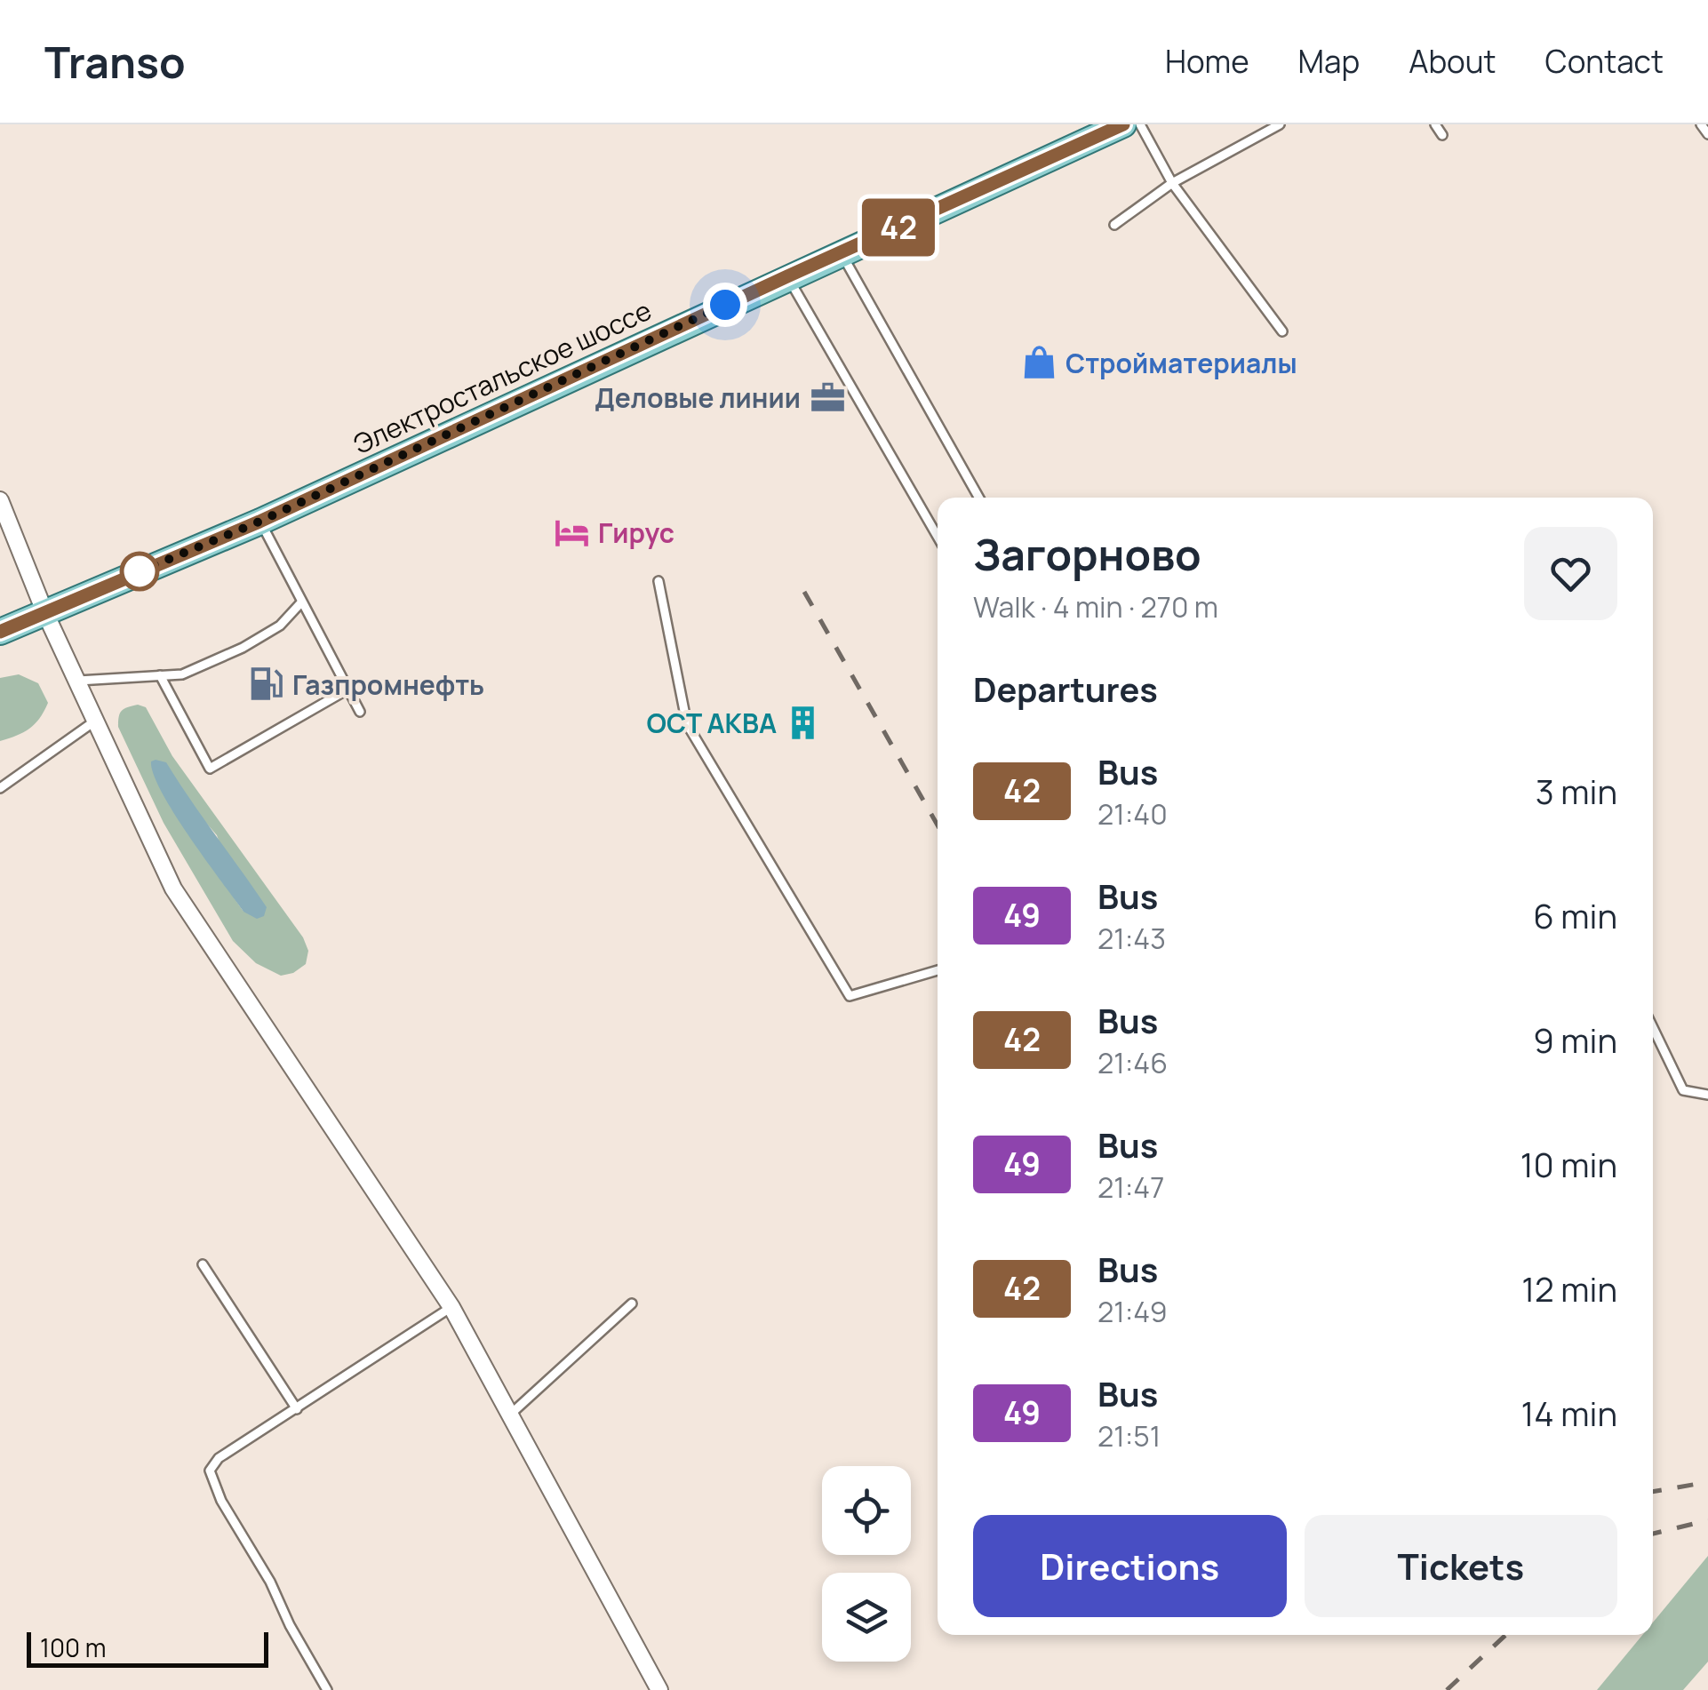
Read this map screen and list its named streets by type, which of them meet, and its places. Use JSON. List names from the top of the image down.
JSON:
{
  "streets": {
    "main road": ["Электростальское шоссе"]
  },
  "places": {
    "shop": ["Стройматериалы"],
    "office": ["Деловые линии"],
    "hotel": ["Гирус"],
    "fuel station": ["Газпромнефть"],
    "building": ["ОСТ АКВА"]
  },
  "lines": ["bus line 42"],
  "scale_bar": "100 m",
  "page": {
    "header": "Transo",
    "nav": [
      "Home",
      "Map",
      "About",
      "Contact"
    ],
    "on_map": "42",
    "heading": [
      ["Загорново", "Walk · 4 min · 270 m"],
      "Departures"
    ],
    "list": [
      {
        "mark": "42",
        "name": "Bus",
        "note": "21:40",
        "value": "3 min"
      },
      {
        "mark": "49",
        "name": "Bus",
        "note": "21:43",
        "value": "6 min"
      },
      {
        "mark": "42",
        "name": "Bus",
        "note": "21:46",
        "value": "9 min"
      },
      {
        "mark": "49",
        "name": "Bus",
        "note": "21:47",
        "value": "10 min"
      },
      {
        "mark": "42",
        "name": "Bus",
        "note": "21:49",
        "value": "12 min"
      },
      {
        "mark": "49",
        "name": "Bus",
        "note": "21:51",
        "value": "14 min"
      }
    ],
    "buttons": ["Directions", "Tickets"],
    "scale": "100 m"
  }
}
